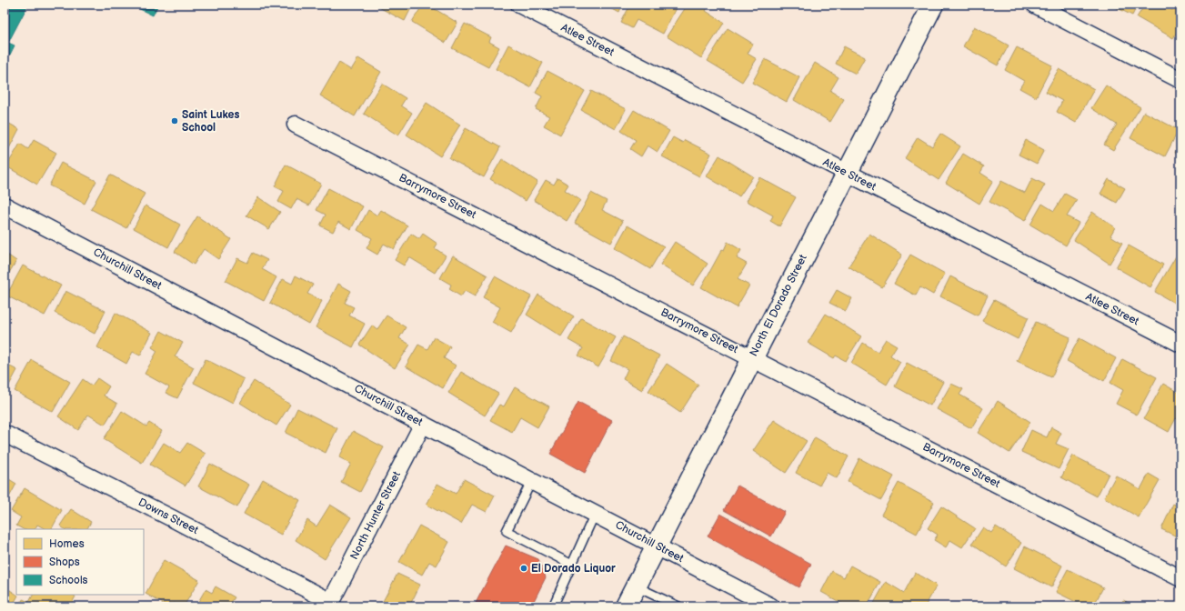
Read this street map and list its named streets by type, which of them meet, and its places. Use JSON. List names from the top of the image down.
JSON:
{
  "streets": {
    "main road": ["North El Dorado Street"],
    "street": [
      "Atlee Street",
      "Barrymore Street",
      "Churchill Street",
      "North Hunter Street",
      "Downs Street"
    ]
  },
  "crossings": [
    ["Atlee Street", "North El Dorado Street"],
    ["Barrymore Street", "North El Dorado Street"],
    ["Churchill Street", "North El Dorado Street"],
    ["Churchill Street", "North Hunter Street"],
    ["North Hunter Street", "Downs Street"]
  ],
  "places": ["Saint Lukes School", "El Dorado Liquor"],
  "legend": ["Homes", "Shops", "Schools"]
}
